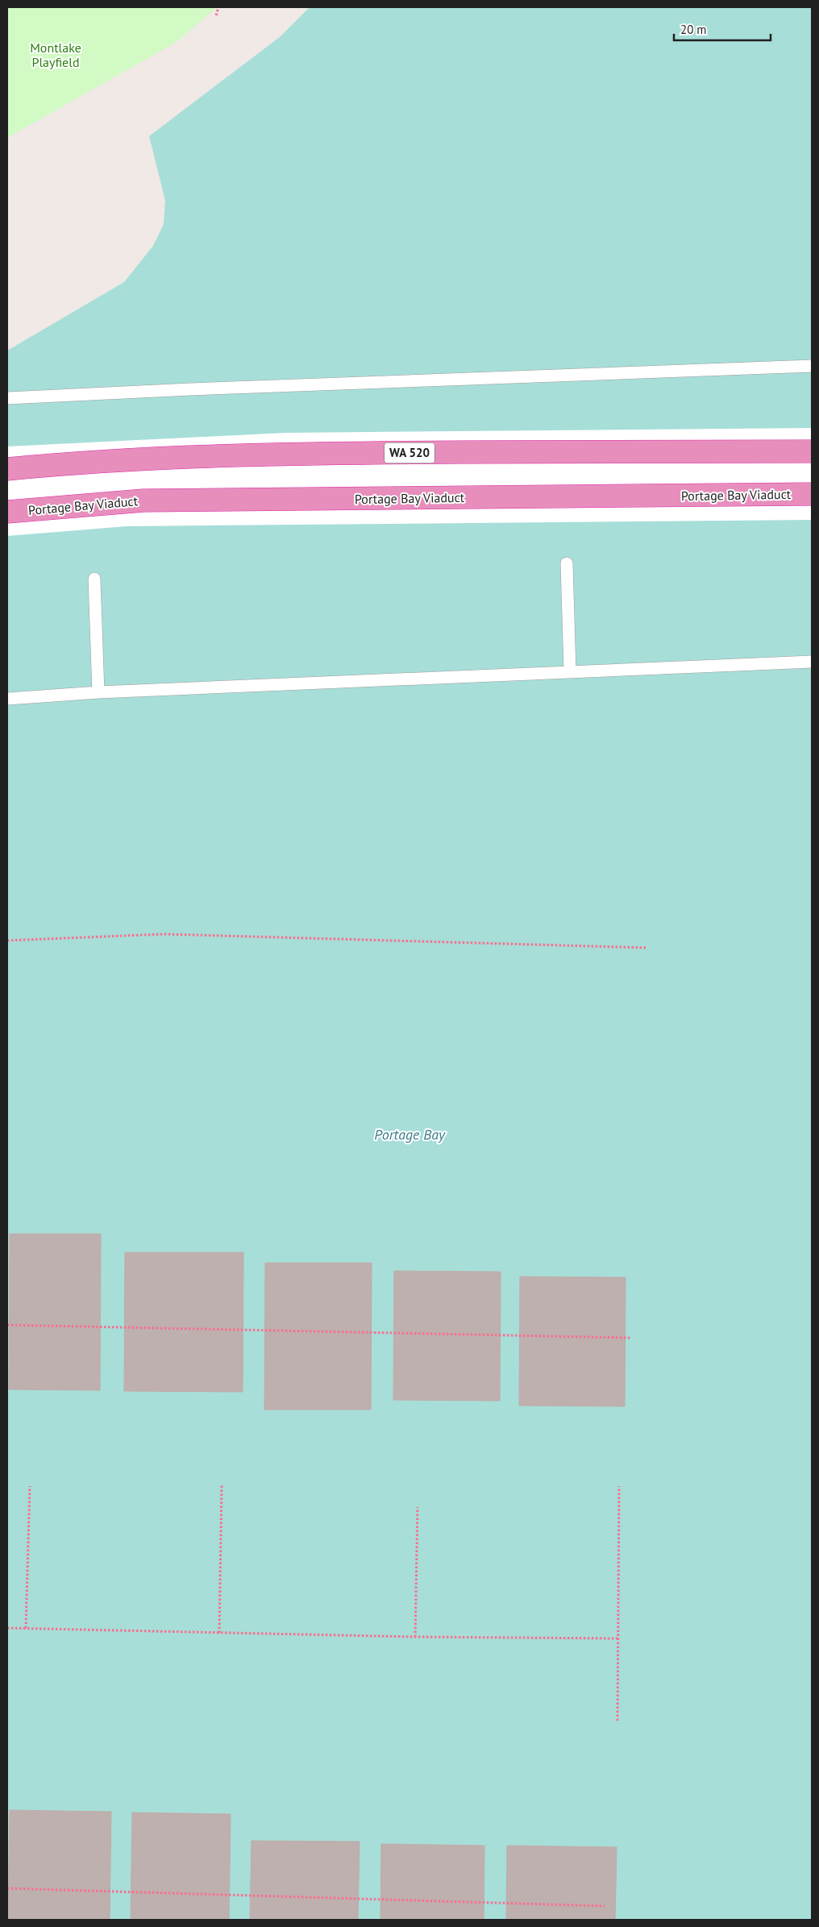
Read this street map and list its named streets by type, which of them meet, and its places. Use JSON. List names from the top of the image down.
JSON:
{
  "streets": {
    "highway": ["WA 520", "Portage Bay Viaduct"]
  },
  "water": ["Portage Bay"],
  "parks": ["Montlake Playfield"],
  "scale_bar": "20 m"
}
